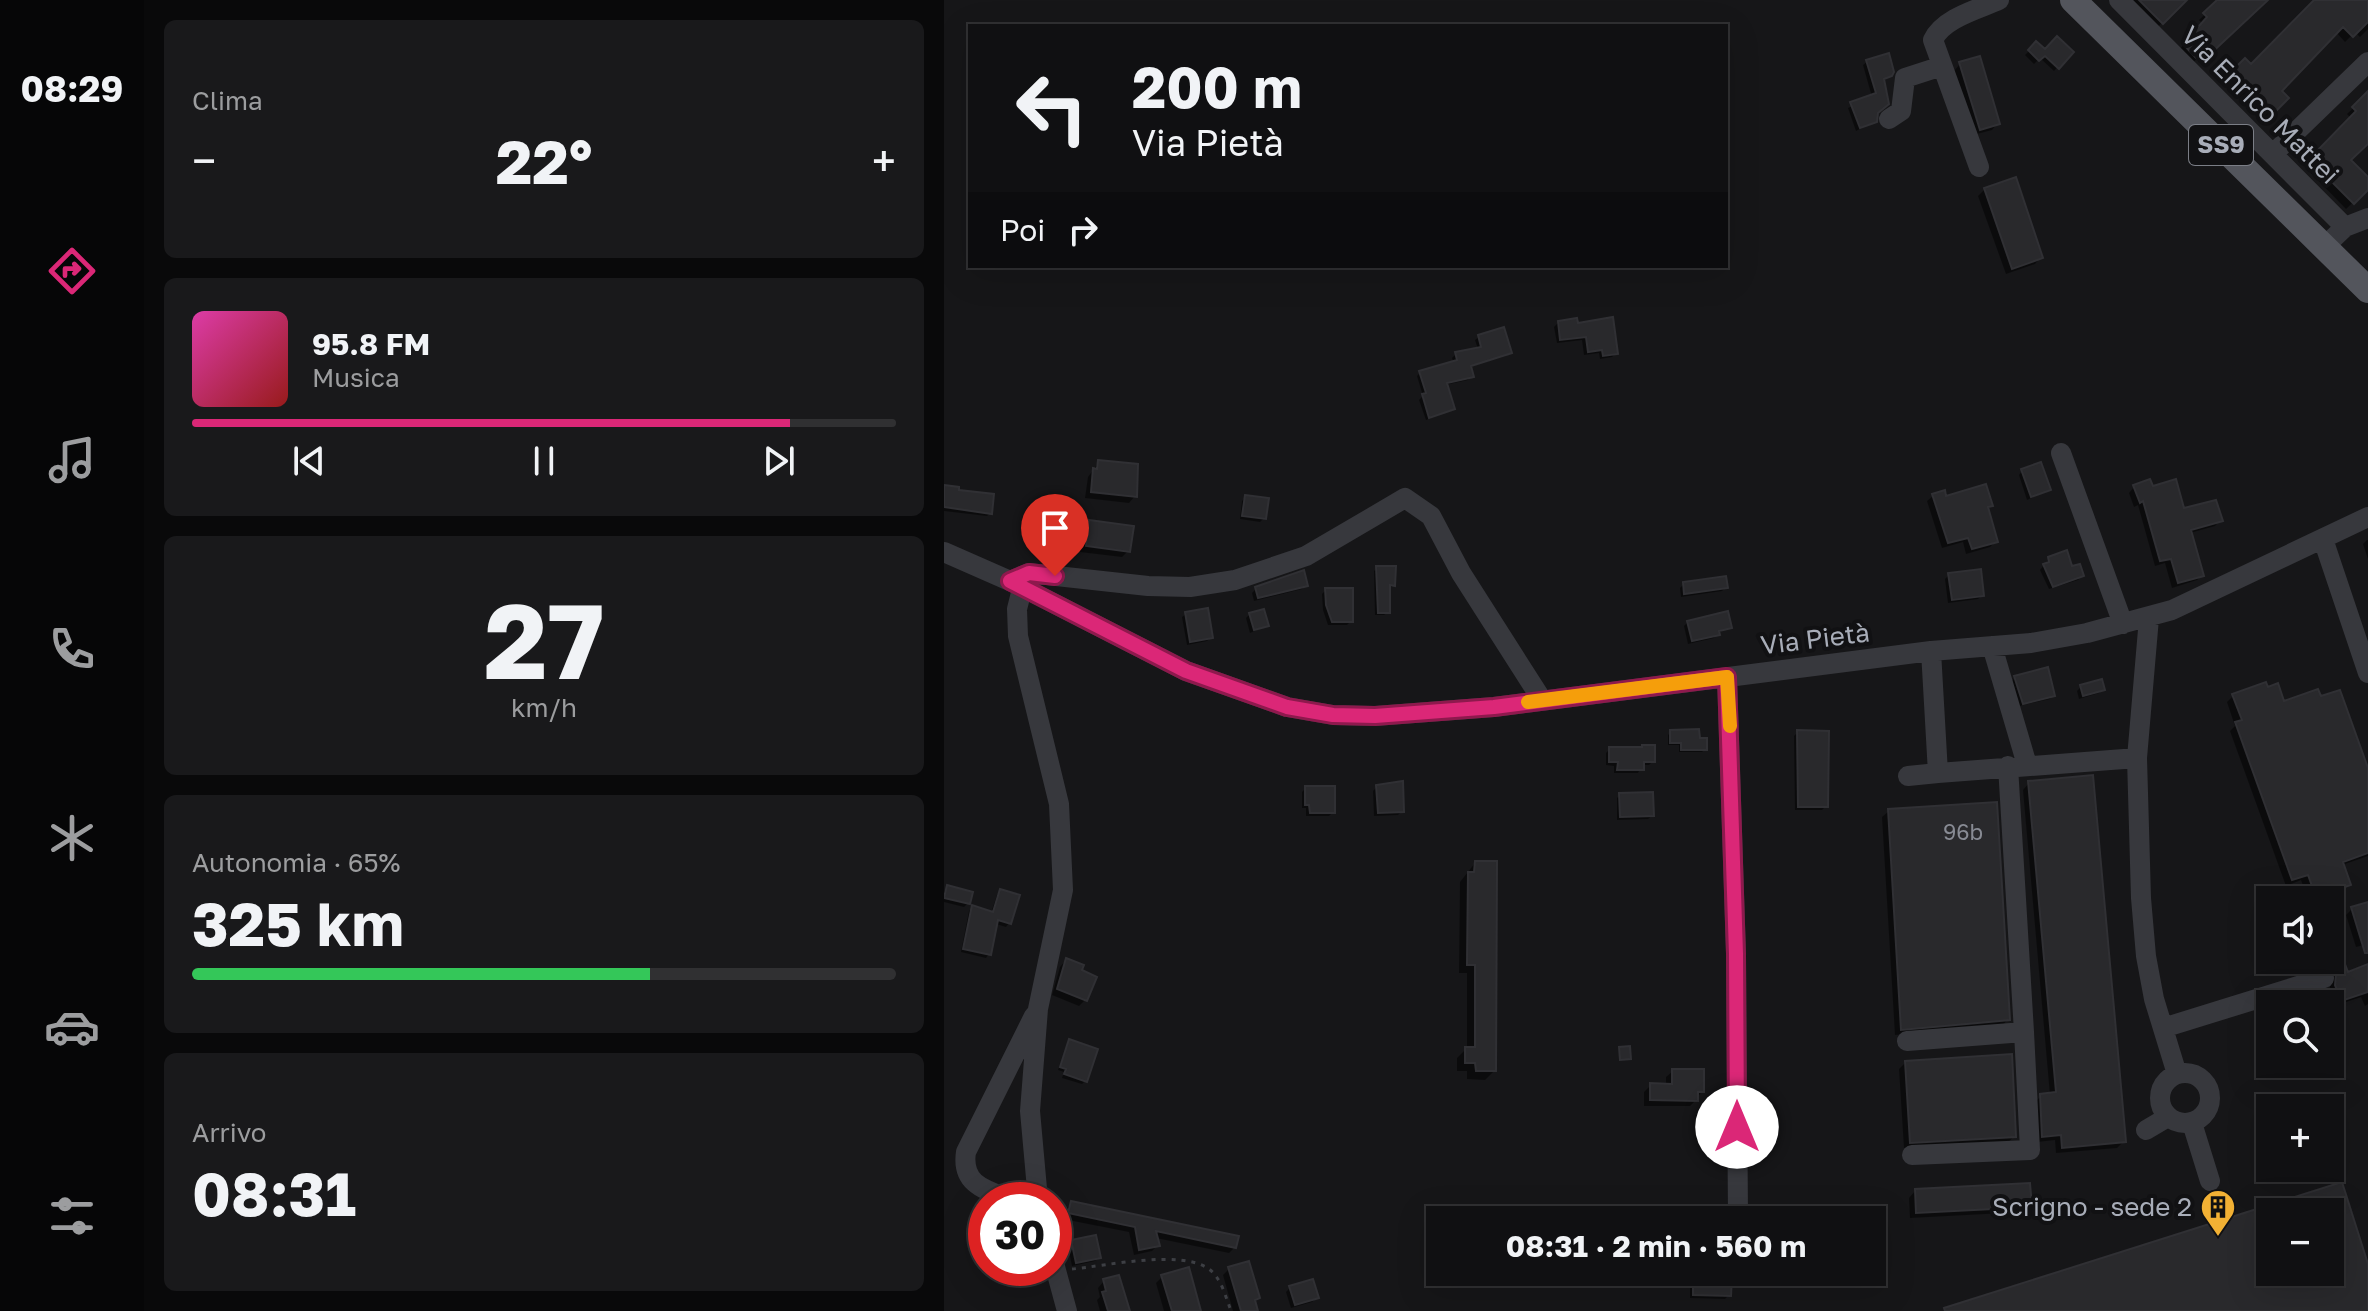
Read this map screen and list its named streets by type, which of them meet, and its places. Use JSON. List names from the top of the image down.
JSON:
{
  "streets": {
    "main road": ["SS9"],
    "street": ["Via Enrico Mattei", "Via Pietà"]
  },
  "places": {
    "building": ["Scrigno - sede 2"]
  },
  "house_numbers": ["96b"],
  "page": {
    "tabs": "08:29",
    "tile": [
      "Clima",
      ["27", "km/h"],
      ["Autonomia · 65%", "325 km"],
      ["Arrivo", "08:31"]
    ],
    "turn": ["200 m", "Via Pietà"],
    "heat": ["−", "22°", "+"],
    "then": "Poi",
    "song": ["95.8 FM", "Musica"],
    "map_buttons": ["+", "−"],
    "limit": "30",
    "trip": "08:31 · 2 min · 560 m"
  }
}
